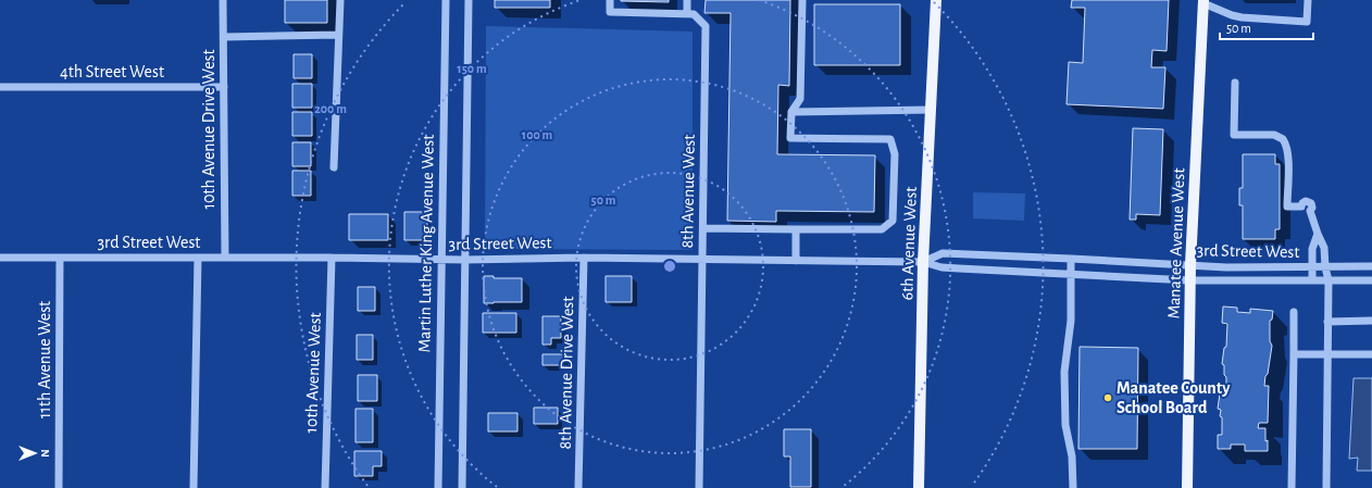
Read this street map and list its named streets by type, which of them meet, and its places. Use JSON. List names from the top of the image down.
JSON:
{
  "streets": {
    "main road": ["6th Avenue West", "Manatee Avenue West"],
    "street": [
      "4th Street West",
      "10th Avenue Drive West",
      "8th Avenue West",
      "3rd Street West",
      "Martin Luther King Avenue West",
      "11th Avenue West",
      "10th Avenue West",
      "8th Avenue Drive West"
    ]
  },
  "crossings": [
    ["4th Street West", "10th Avenue Drive West"],
    ["10th Avenue Drive West", "3rd Street West"],
    ["8th Avenue West", "3rd Street West"],
    ["3rd Street West", "Martin Luther King Avenue West"],
    ["3rd Street West", "6th Avenue West"],
    ["3rd Street West", "Manatee Avenue West"],
    ["3rd Street West", "11th Avenue West"],
    ["3rd Street West", "10th Avenue West"],
    ["3rd Street West", "8th Avenue Drive West"]
  ],
  "places": ["Manatee County School Board"],
  "scale_bar": "50 m",
  "north": "right",
  "rings": [
    "150 m",
    "200 m",
    "100 m",
    "50 m"
  ]
}
